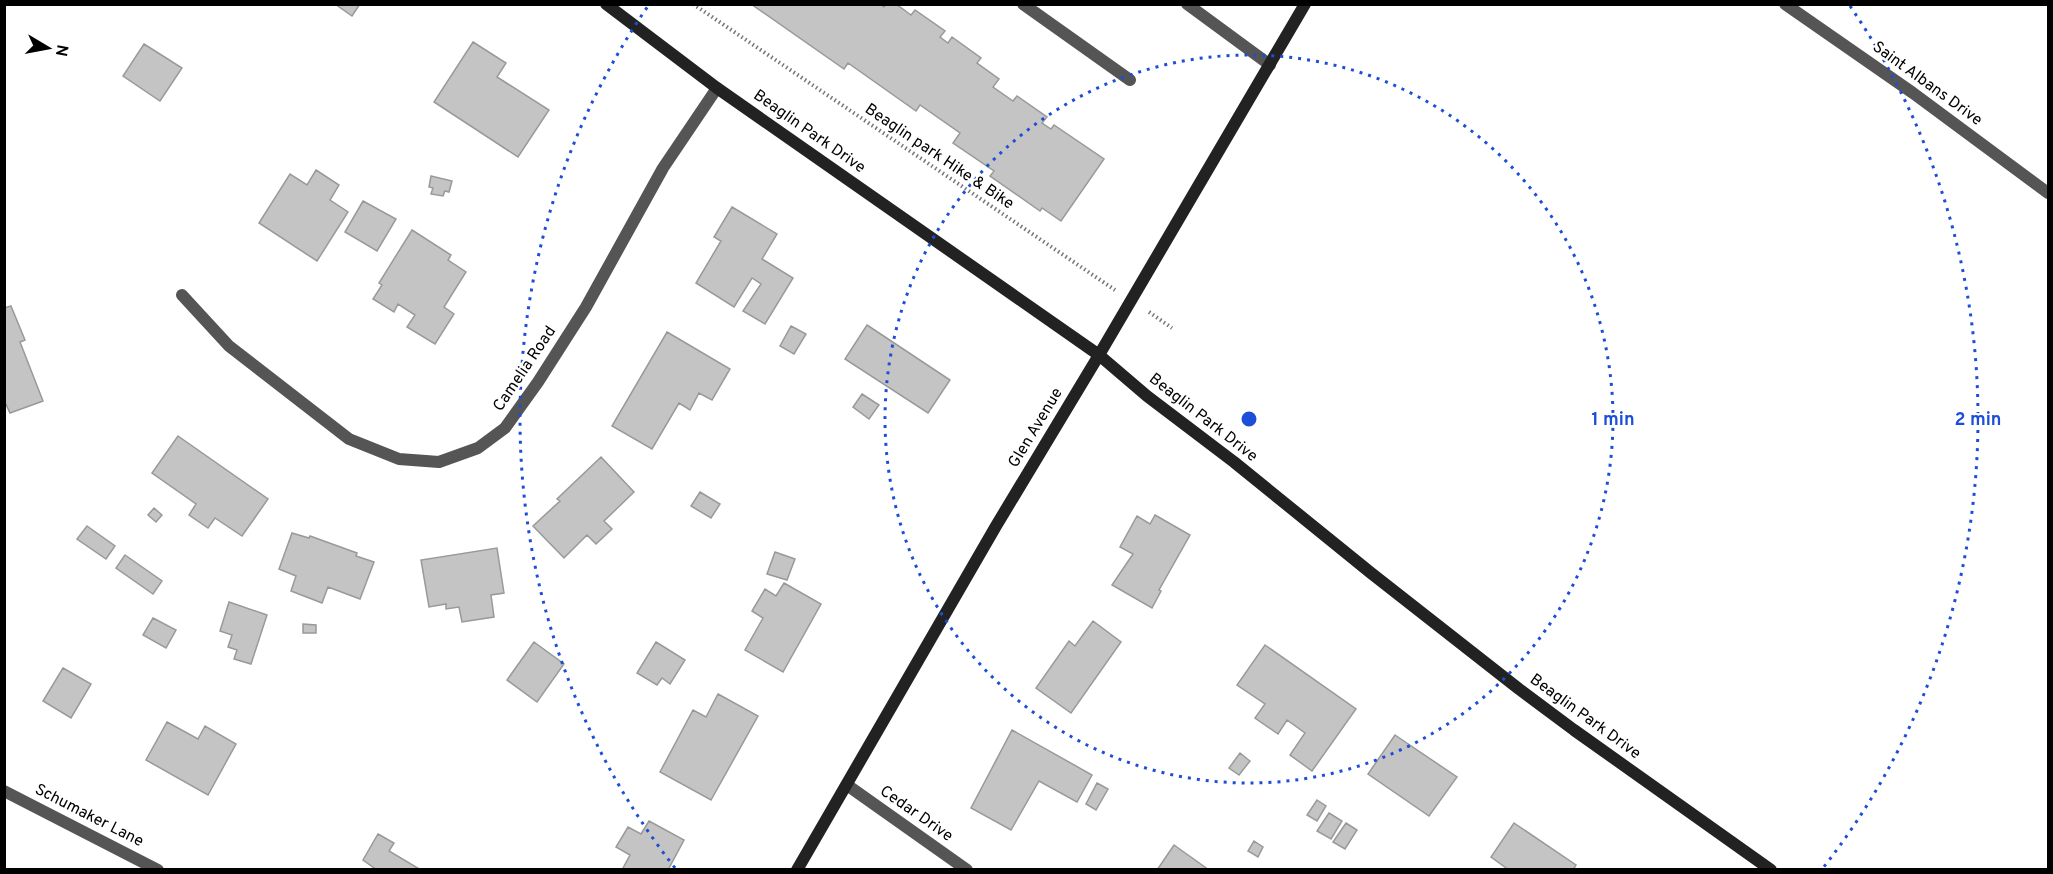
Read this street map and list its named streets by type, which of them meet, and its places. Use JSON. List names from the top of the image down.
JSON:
{
  "streets": {
    "main road": ["Beaglin Park Drive", "Glen Avenue"],
    "street": [
      "Saint Albans Drive",
      "Camelia Road",
      "Cedar Drive",
      "Schumaker Lane"
    ],
    "path": ["Beaglin park Hike & Bike"]
  },
  "crossings": [
    ["Beaglin Park Drive", "Camelia Road"],
    ["Beaglin Park Drive", "Glen Avenue"],
    ["Beaglin park Hike & Bike", "Glen Avenue"],
    ["Glen Avenue", "Cedar Drive"]
  ],
  "north": "right",
  "rings": ["1 min", "2 min"]
}
